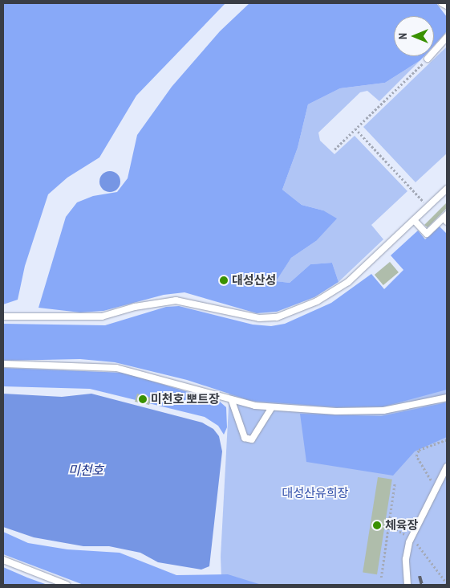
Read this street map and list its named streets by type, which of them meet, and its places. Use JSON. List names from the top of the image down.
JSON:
{
  "water": ["미천호"],
  "parks": ["대성산유희장"],
  "places": ["대성산성", "미천호 뽀트장", "체육장"],
  "north": "left"
}
